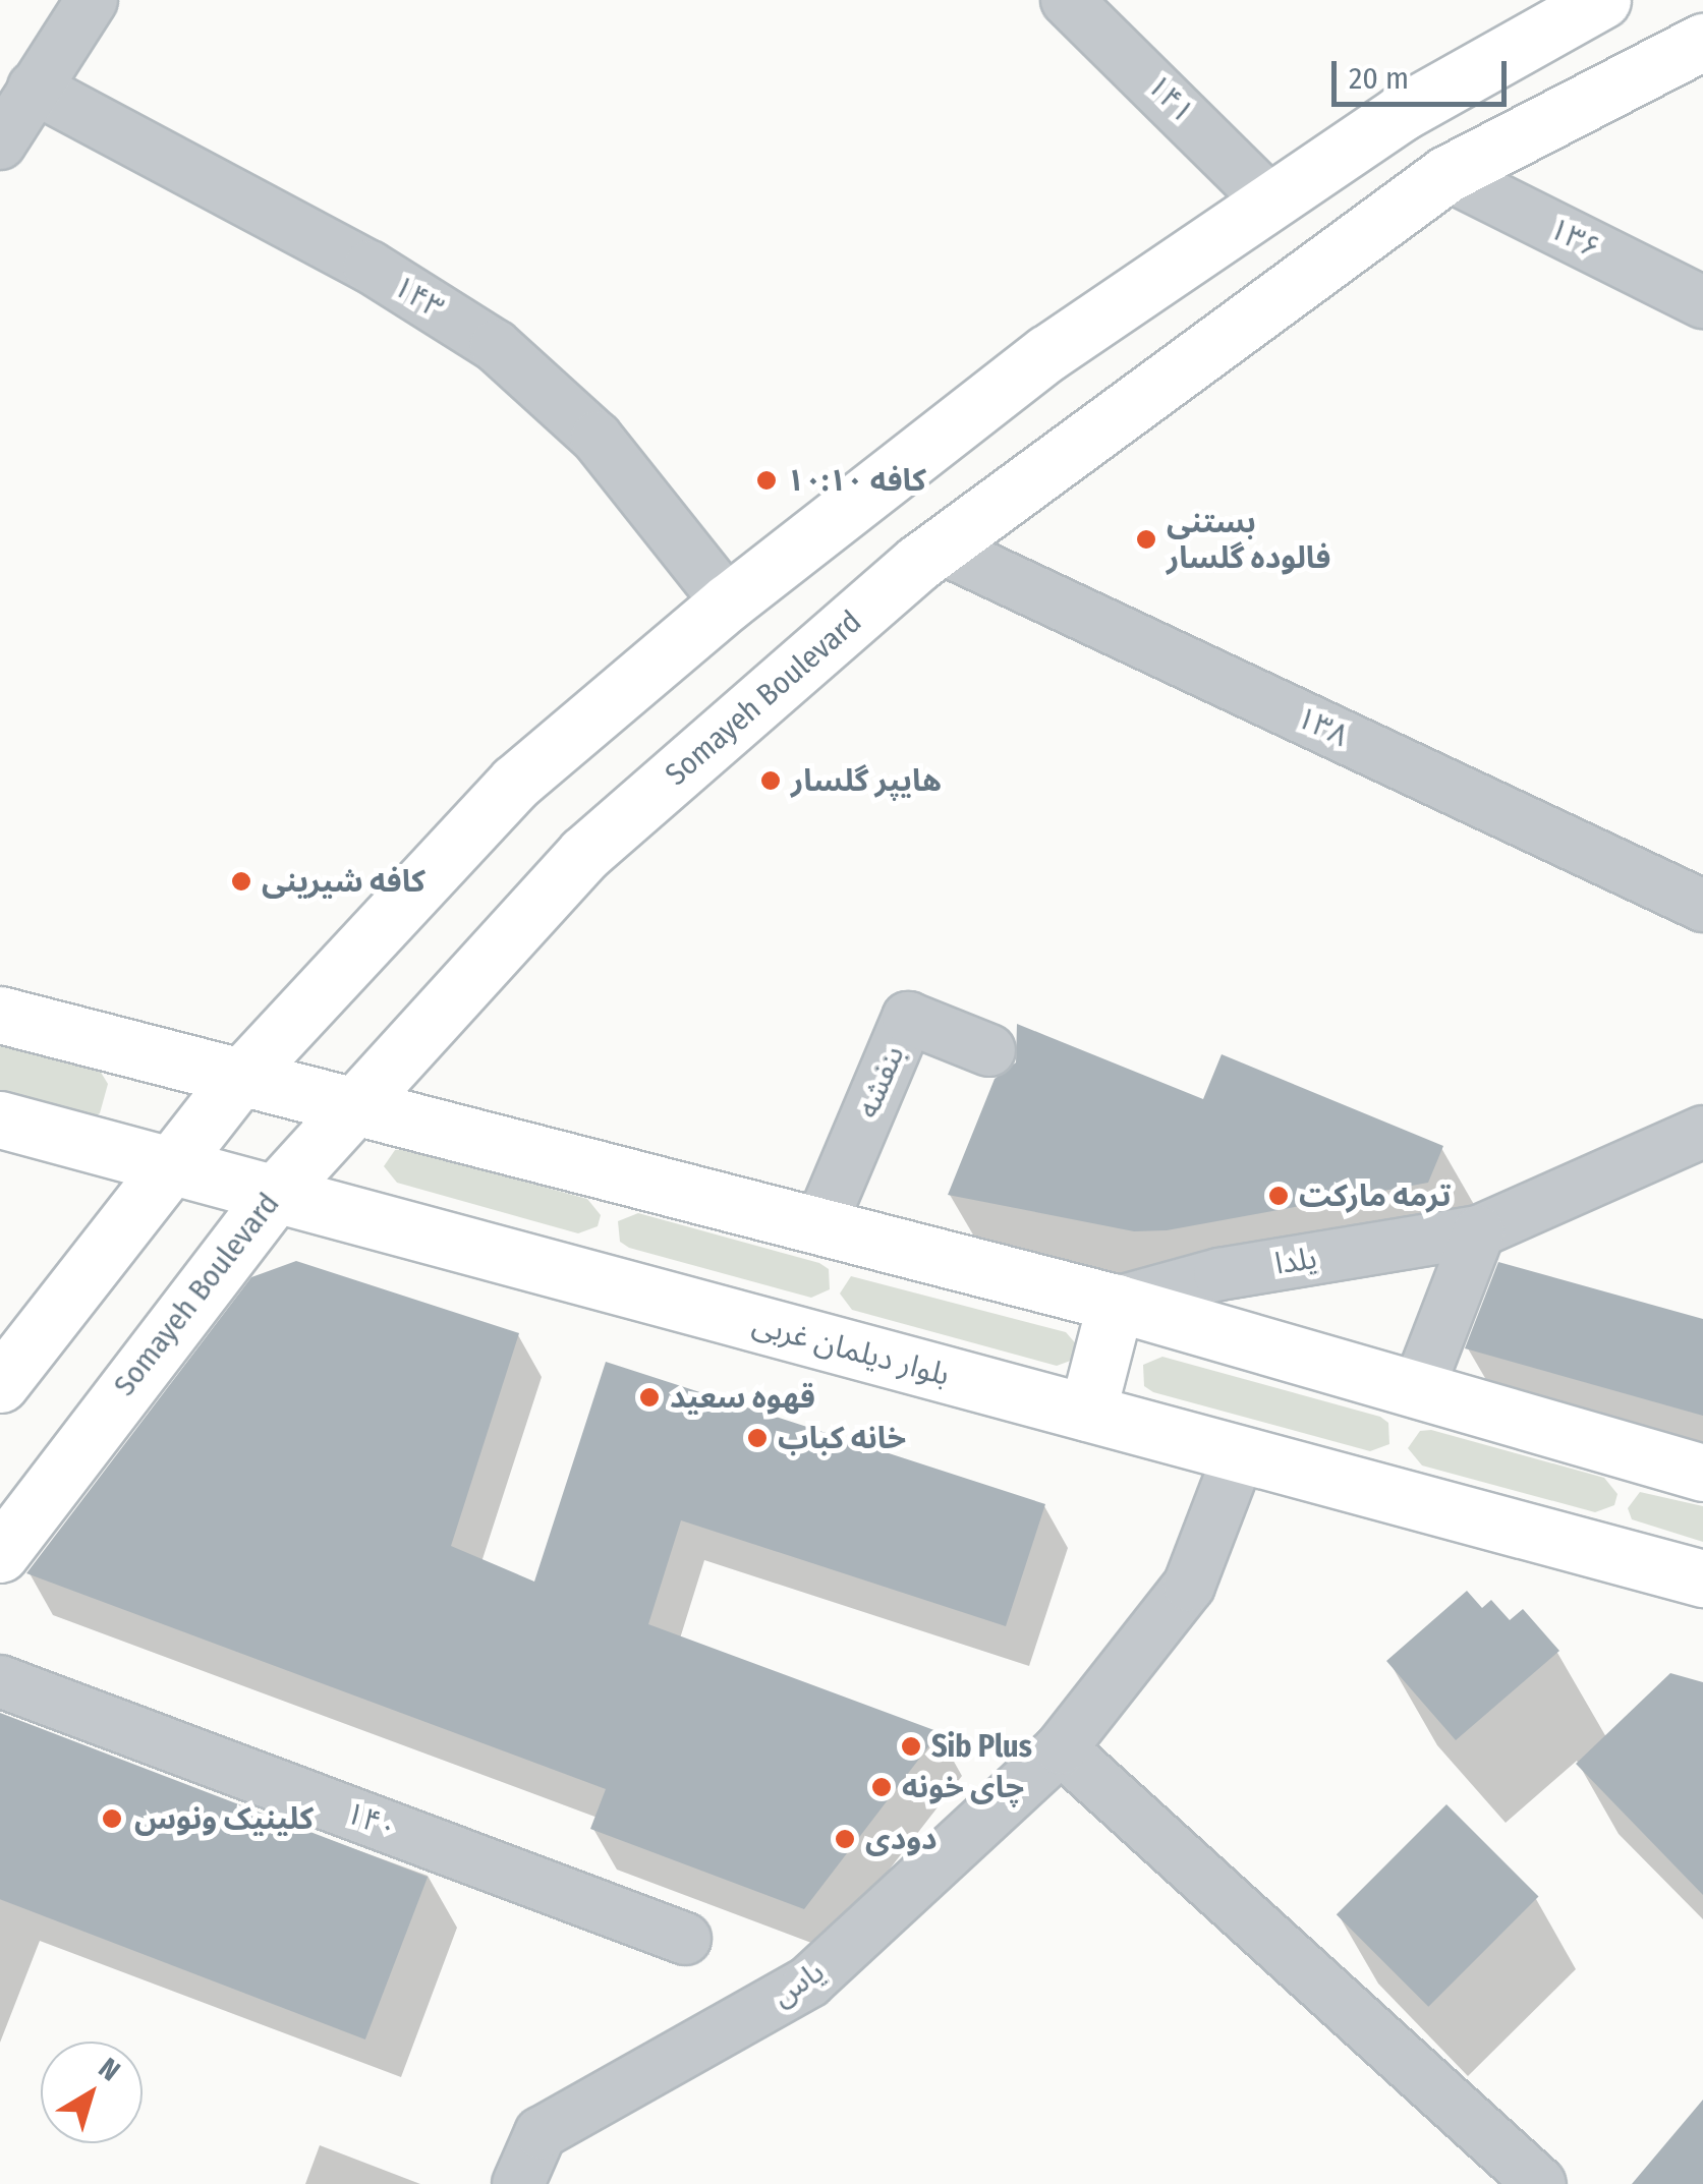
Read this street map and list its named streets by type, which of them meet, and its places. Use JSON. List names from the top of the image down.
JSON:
{
  "streets": {
    "main road": ["Somayeh Boulevard", "بلوار دیلمان غربی"],
    "street": [
      "۱۴۱",
      "۱۳۶",
      "۱۴۳",
      "۱۳۸",
      "بنفشه",
      "یلدا",
      "۱۴۰",
      "یاس"
    ]
  },
  "crossings": [
    ["۱۳۶", "Somayeh Boulevard"],
    ["Somayeh Boulevard", "۱۳۸"],
    ["Somayeh Boulevard", "بلوار دیلمان غربی"],
    ["بلوار دیلمان غربی", "یاس"]
  ],
  "places": [
    "کافه ۱۰:۱۰",
    "بستنی فالوده گلسار",
    "هایپر گلسار",
    "کافه شیرینی",
    "ترمه مارکت",
    "قهوه سعید",
    "خانه کباب",
    "Sib Plus",
    "چای خونه",
    "کلینیک ونوس",
    "دودی"
  ],
  "scale_bar": "20 m",
  "north": "top right"
}
